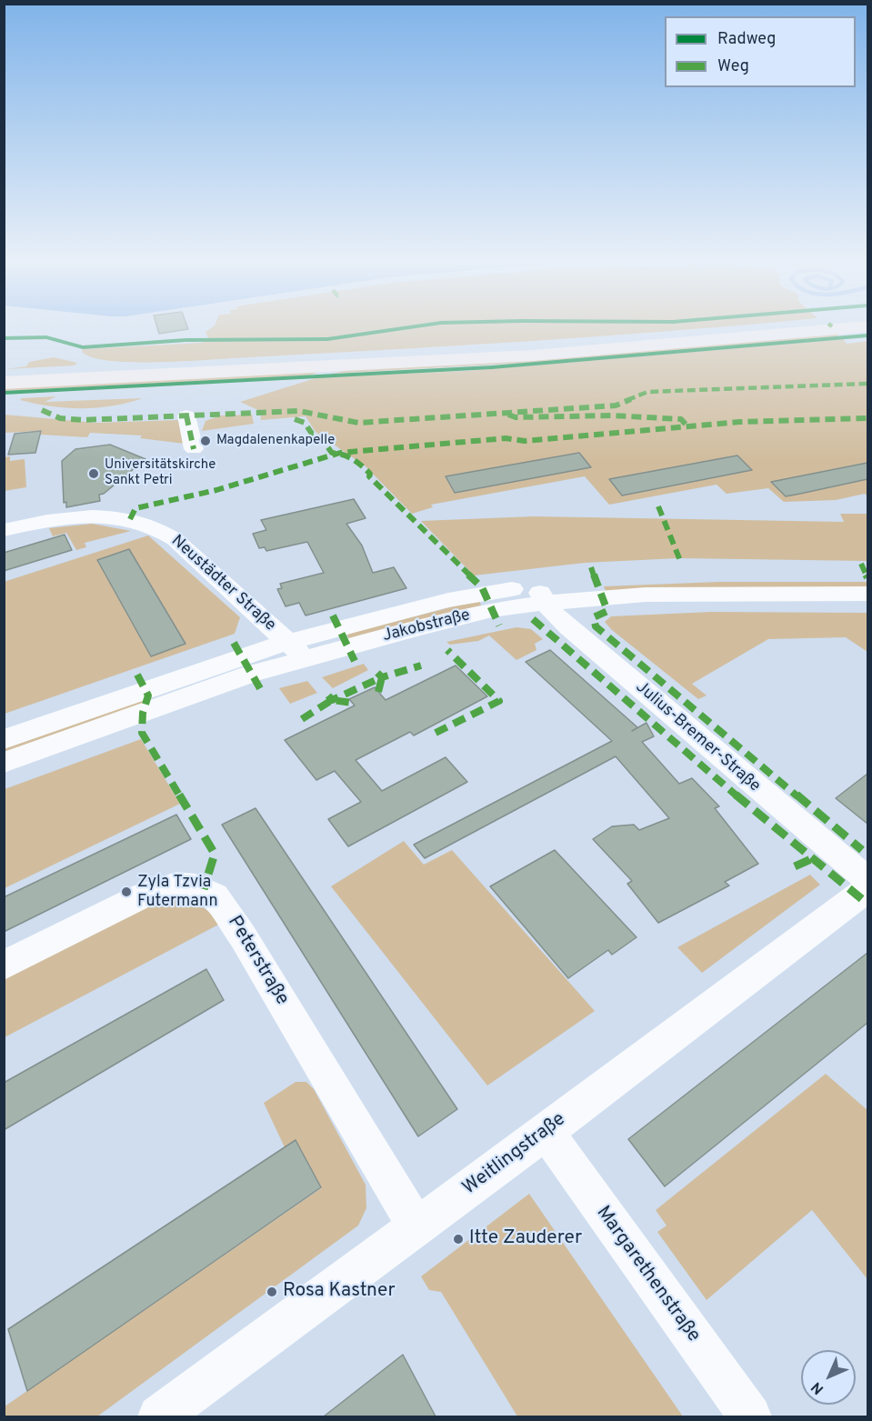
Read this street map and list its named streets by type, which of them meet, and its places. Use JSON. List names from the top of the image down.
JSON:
{
  "streets": {
    "street": [
      "Neustädter Straße",
      "Jakobstraße",
      "Julius-Bremer-Straße",
      "Peterstraße",
      "Weitlingstraße",
      "Margarethenstraße"
    ]
  },
  "crossings": [
    ["Neustädter Straße", "Jakobstraße"],
    ["Jakobstraße", "Julius-Bremer-Straße"],
    ["Peterstraße", "Weitlingstraße"],
    ["Weitlingstraße", "Margarethenstraße"]
  ],
  "places": [
    "Magdalenenkapelle",
    "Universitätskirche Sankt Petri",
    "Zyla Tzvia Futermann",
    "ltte Zauderer",
    "Rosa Kastner"
  ],
  "legend": ["Radweg", "Weg"],
  "north": "bottom left"
}
